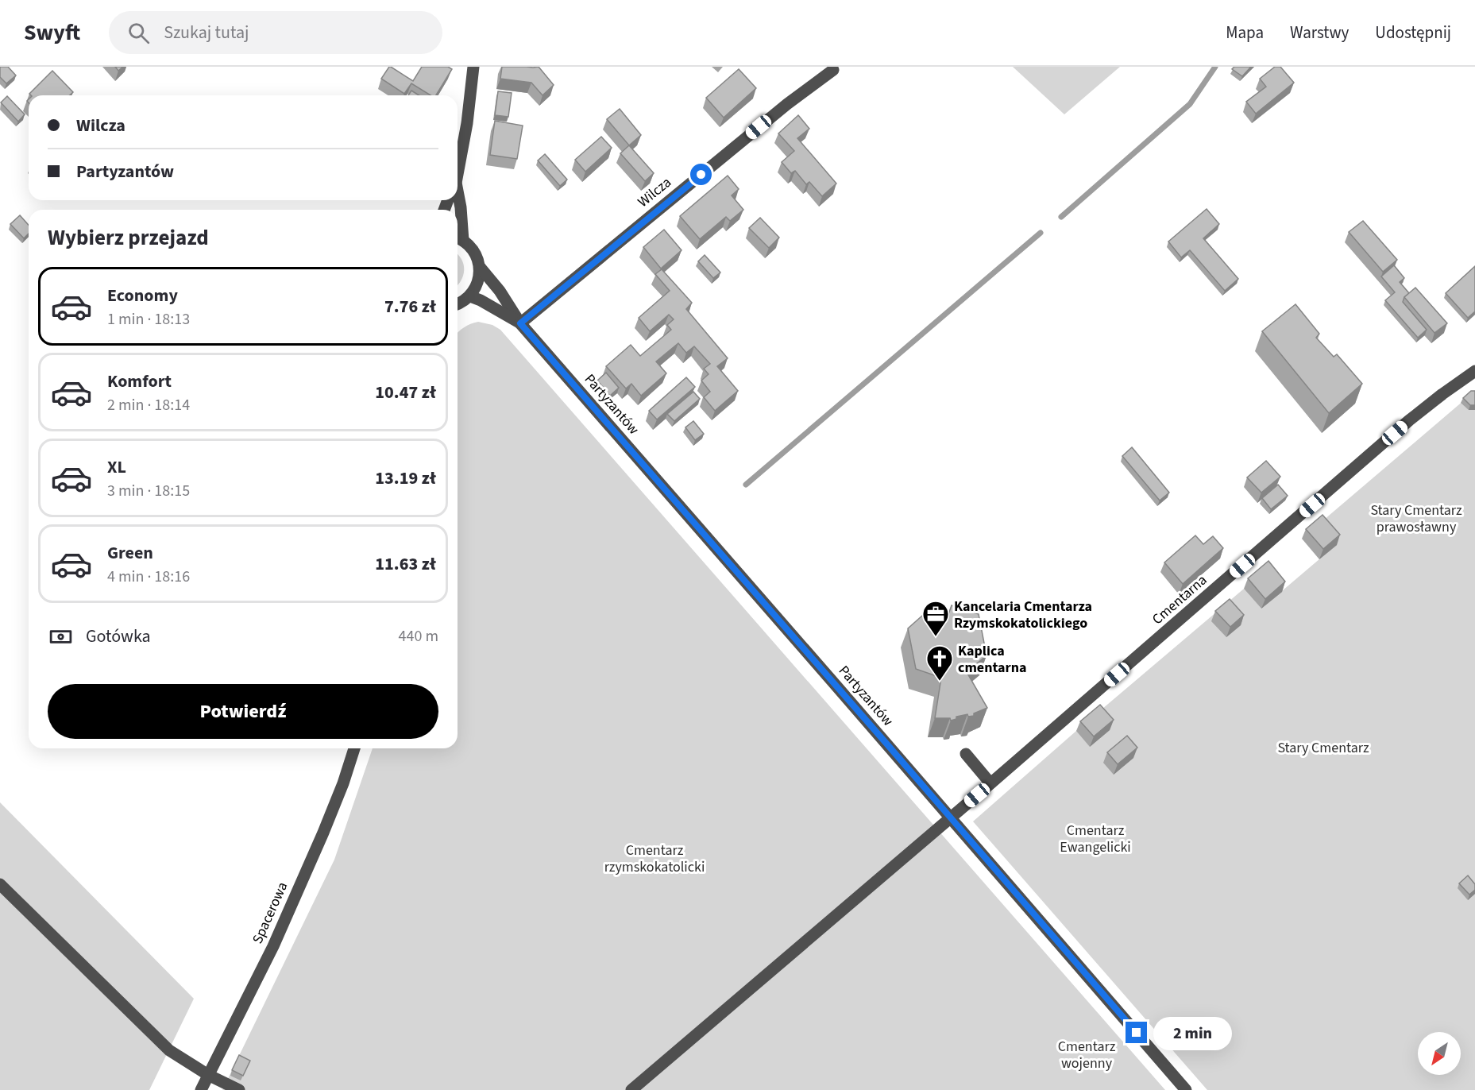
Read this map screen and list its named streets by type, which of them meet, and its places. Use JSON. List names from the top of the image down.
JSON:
{
  "streets": {
    "street": [
      "Wilcza",
      "Partyzantów",
      "Cmentarna",
      "Spacerowa"
    ]
  },
  "crossings": [
    ["Wilcza", "Partyzantów"],
    ["Partyzantów", "Cmentarna"]
  ],
  "parks": [
    "Stary Cmentarz prawosławny",
    "Stary Cmentarz",
    "Cmentarz Ewangelicki",
    "Cmentarz rzymskokatolicki",
    "Cmentarz wojenny"
  ],
  "places": {
    "office": ["Kancelaria Cmentarza Rzymskokatolickiego"],
    "church": ["Kaplica cmentarna"]
  },
  "north": "bottom left",
  "page": {
    "header": "Swyft",
    "search": "Szukaj tutaj",
    "nav": ["Mapa", "Warstwy", "Udostępnij"],
    "banner": ["Wilcza", "Partyzantów"],
    "heading": "Wybierz przejazd",
    "list": [
      {
        "name": "Economy",
        "note": "1 min · 18:13",
        "value": "7.76 zł"
      },
      {
        "name": "Komfort",
        "note": "2 min · 18:14",
        "value": "10.47 zł"
      },
      {
        "name": "XL",
        "note": "3 min · 18:15",
        "value": "13.19 zł"
      },
      {
        "name": "Green",
        "note": "4 min · 18:16",
        "value": "11.63 zł"
      }
    ],
    "pay": ["Gotówka", "440 m"],
    "buttons": "Potwierdź",
    "bubble": "2 min"
  }
}
